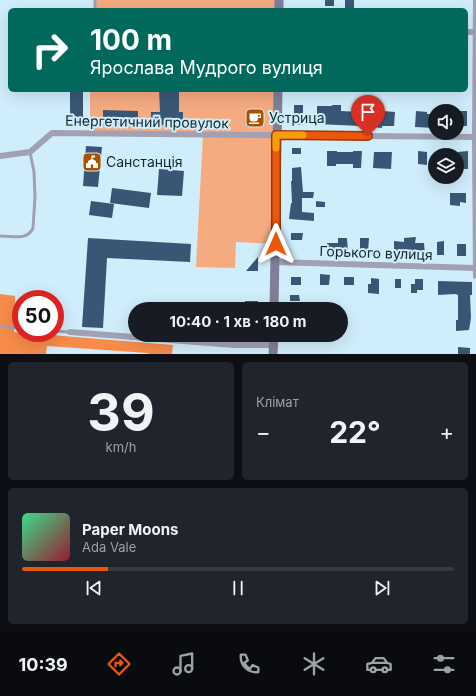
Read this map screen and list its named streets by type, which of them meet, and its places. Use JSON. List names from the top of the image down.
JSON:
{
  "streets": {
    "street": ["Енергетичний провулок", "Горького вулиця"]
  },
  "places": {
    "cafe": ["Устрица"],
    "public building": ["Санстанція"]
  },
  "page": {
    "turn": ["100 m", "Ярослава Мудрого вулиця"],
    "limit": "50",
    "trip": "10:40 · 1 хв · 180 m",
    "tile": [
      ["39", "km/h"],
      "Клімат"
    ],
    "heat": ["−", "22°", "+"],
    "song": ["Paper Moons", "Ada Vale"],
    "tabs": "10:39"
  }
}
